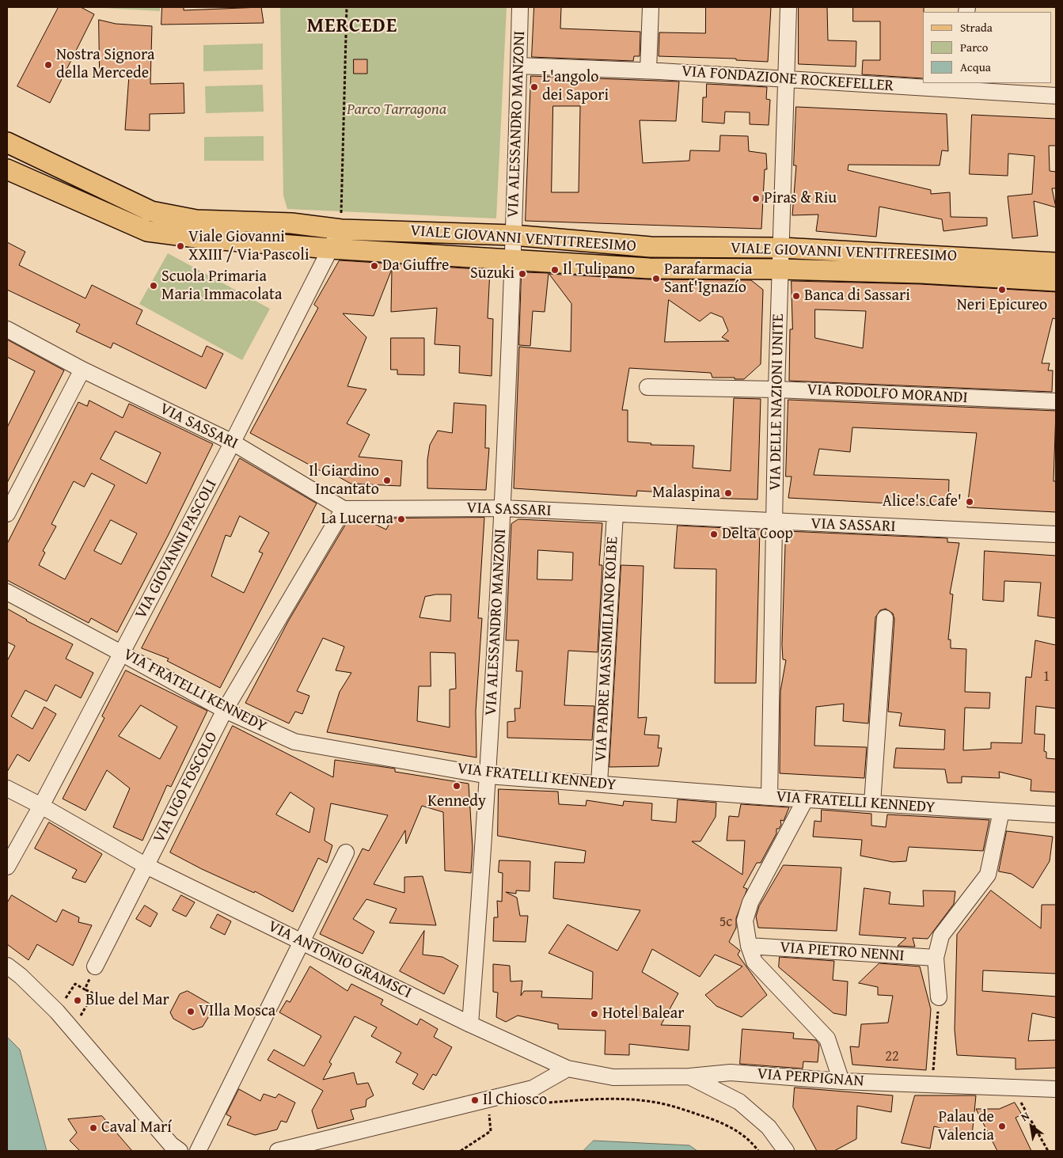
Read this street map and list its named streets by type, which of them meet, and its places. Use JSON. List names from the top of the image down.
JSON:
{
  "streets": {
    "main road": ["VIALE GIOVANNI VENTITREESIMO"],
    "street": [
      "VIA FONDAZIONE ROCKEFELLER",
      "VIA ALESSANDRO MANZONI",
      "VIA RODOLFO MORANDI",
      "VIA DELLE NAZIONI UNITE",
      "VIA SASSARI",
      "VIA GIOVANNI PASCOLI",
      "VIA PADRE MASSIMILIANO KOLBE",
      "VIA FRATELLI KENNEDY",
      "VIA UGO FOSCOLO",
      "VIA PIETRO NENNI",
      "VIA ANTONIO GRAMSCI",
      "VIA PERPIGNAN"
    ]
  },
  "crossings": [
    ["VIA FONDAZIONE ROCKEFELLER", "VIA ALESSANDRO MANZONI"],
    ["VIA FONDAZIONE ROCKEFELLER", "VIA DELLE NAZIONI UNITE"],
    ["VIA ALESSANDRO MANZONI", "VIALE GIOVANNI VENTITREESIMO"],
    ["VIA ALESSANDRO MANZONI", "VIA SASSARI"],
    ["VIA ALESSANDRO MANZONI", "VIA FRATELLI KENNEDY"],
    ["VIA ALESSANDRO MANZONI", "VIA ANTONIO GRAMSCI"],
    ["VIALE GIOVANNI VENTITREESIMO", "VIA DELLE NAZIONI UNITE"],
    ["VIALE GIOVANNI VENTITREESIMO", "VIA GIOVANNI PASCOLI"],
    ["VIA RODOLFO MORANDI", "VIA DELLE NAZIONI UNITE"],
    ["VIA DELLE NAZIONI UNITE", "VIA SASSARI"],
    ["VIA DELLE NAZIONI UNITE", "VIA FRATELLI KENNEDY"],
    ["VIA SASSARI", "VIA GIOVANNI PASCOLI"],
    ["VIA SASSARI", "VIA PADRE MASSIMILIANO KOLBE"],
    ["VIA SASSARI", "VIA UGO FOSCOLO"],
    ["VIA GIOVANNI PASCOLI", "VIA FRATELLI KENNEDY"],
    ["VIA GIOVANNI PASCOLI", "VIA ANTONIO GRAMSCI"],
    ["VIA PADRE MASSIMILIANO KOLBE", "VIA FRATELLI KENNEDY"],
    ["VIA FRATELLI KENNEDY", "VIA UGO FOSCOLO"],
    ["VIA UGO FOSCOLO", "VIA ANTONIO GRAMSCI"],
    ["VIA ANTONIO GRAMSCI", "VIA PERPIGNAN"]
  ],
  "districts": ["MERCEDE"],
  "parks": ["Parco Tarragona"],
  "places": [
    "Nostra Signora della Mercede",
    "L'angolo dei Sapori",
    "Piras & Riu",
    "Viale Giovanni XXIII / Via Pascoli",
    "Da Giuffre",
    "Il Tulipano",
    "Suzuki",
    "Parafarmacia Sant'Ignazío",
    "Scuola Primaria Maria Immacolata",
    "Neri Epicureo",
    "Banca di Sassari",
    "Il Giardino Incantato",
    "Malaspina",
    "Alice's Cafe'",
    "La Lucerna",
    "Delta Coop",
    "Kennedy",
    "Blue del Mar",
    "VIlla Mosca",
    "Hotel Balear",
    "Il Chiosco",
    "Palau de Valencia",
    "Caval Marí"
  ],
  "house_numbers": ["1", "5c", "22"],
  "legend": ["Strada", "Parco", "Acqua"],
  "north": "top left"
}
